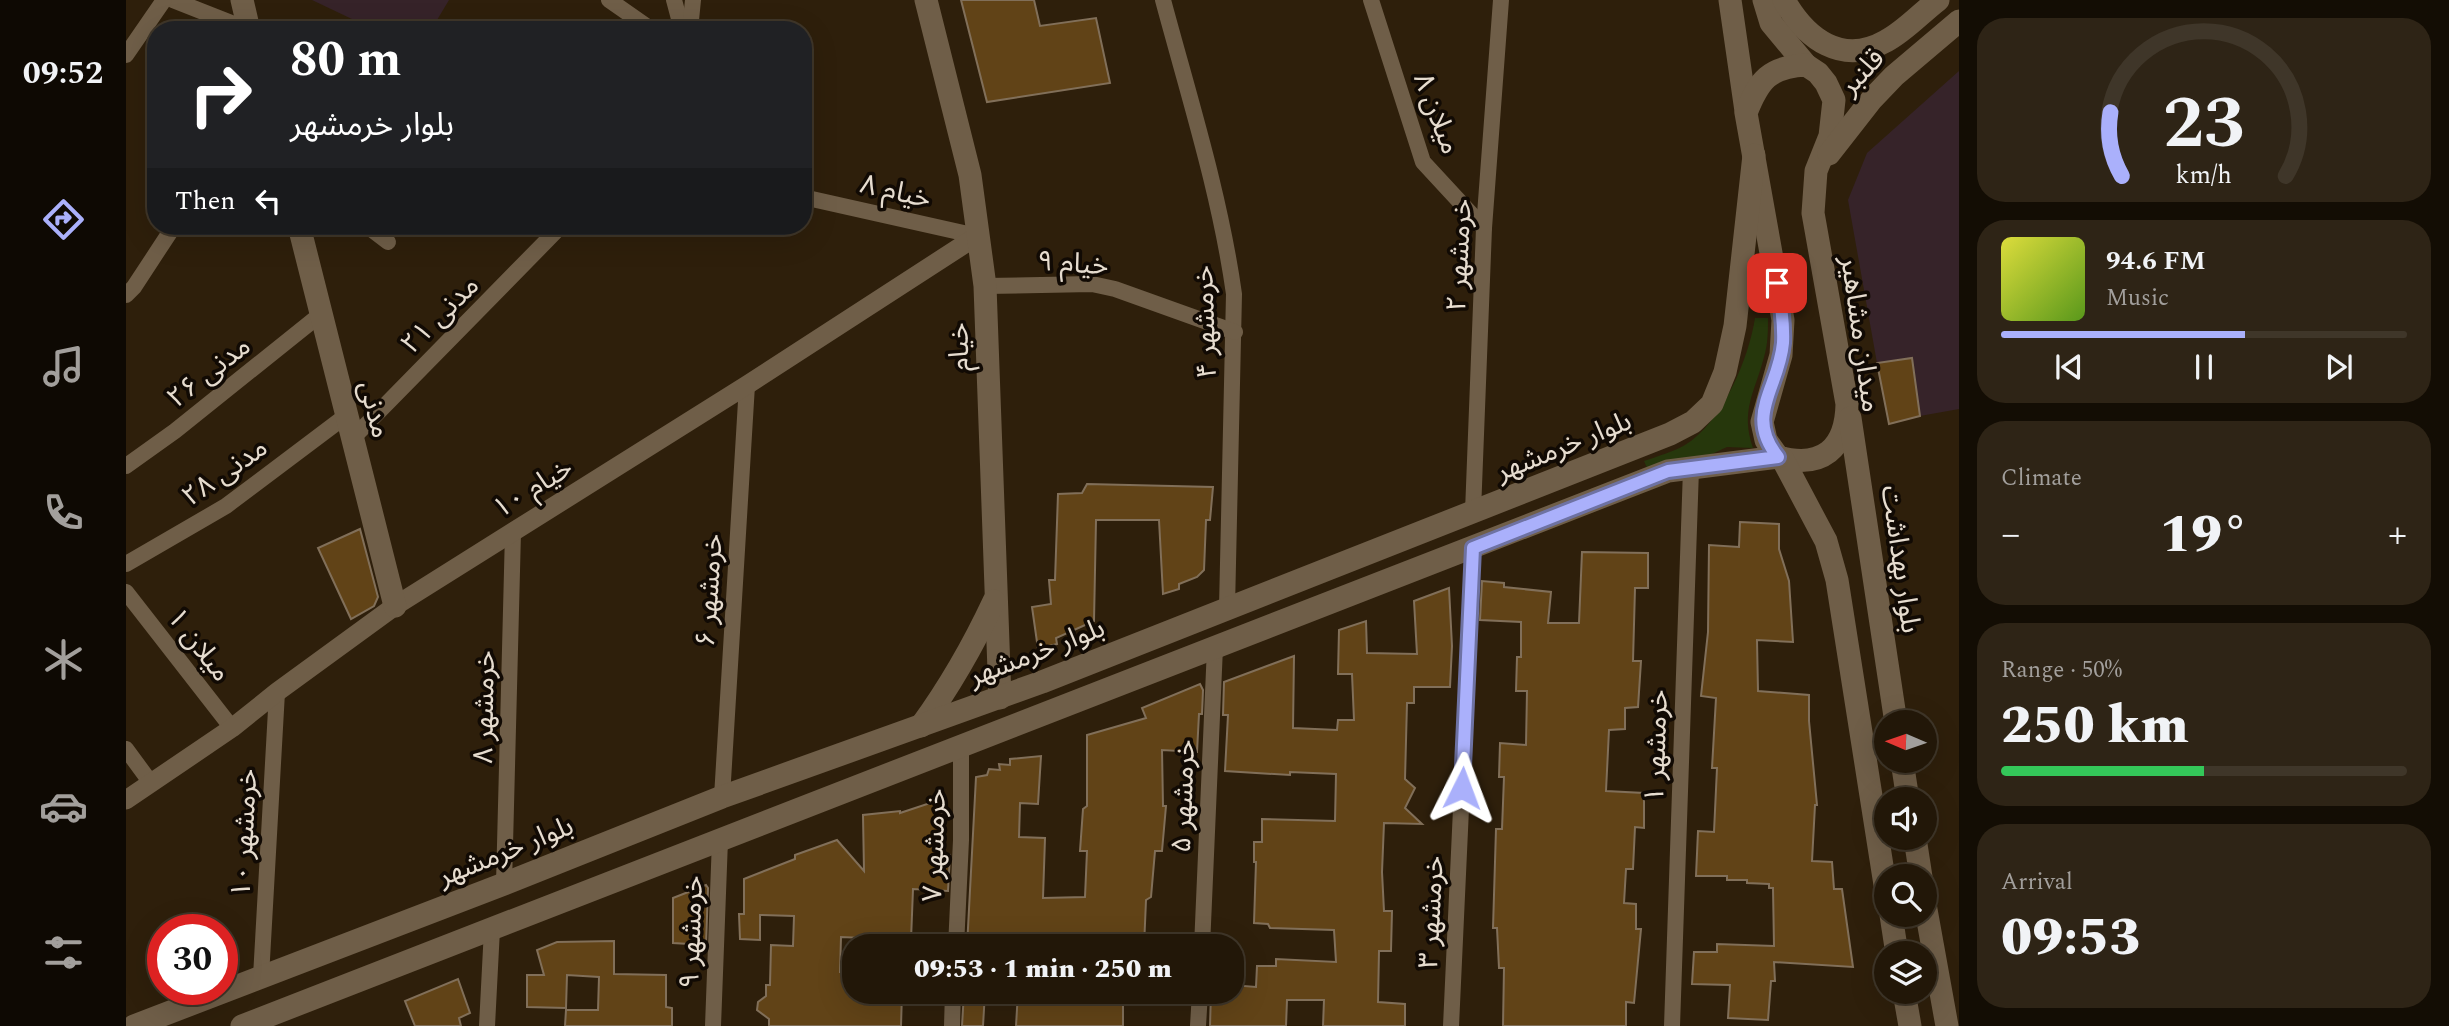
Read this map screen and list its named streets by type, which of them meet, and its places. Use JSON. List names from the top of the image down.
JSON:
{
  "streets": {
    "main road": [
      "قلنبر",
      "میدان مشاهیر",
      "خیام",
      "مدنی",
      "بلوار خرمشهر",
      "بلوار بهداشت"
    ],
    "street": [
      "میلان ۸",
      "خیام ۸",
      "خرمشهر ۲",
      "خیام ۹",
      "مدنی ۲۱",
      "خرمشهر ۴",
      "مدنی ۲۶",
      "مدنی ۲۸",
      "خیام ۱۰",
      "خرمشهر ۶",
      "میلان ۱",
      "خرمشهر ۸",
      "خرمشهر ۱",
      "خرمشهر ۵",
      "خرمشهر ۱۰",
      "خرمشهر ۷",
      "خرمشهر ۳",
      "خرمشهر ۹"
    ]
  },
  "crossings": [
    ["قلنبر", "میدان مشاهیر"],
    ["میلان ۸", "خرمشهر ۲"],
    ["خیام ۸", "خیام"],
    ["خیام ۸", "خیام ۱۰"],
    ["خرمشهر ۲", "بلوار خرمشهر"],
    ["خیام ۹", "خرمشهر ۴"],
    ["خیام ۹", "خیام"],
    ["مدنی ۲۱", "مدنی"],
    ["خرمشهر ۴", "بلوار خرمشهر"],
    ["میدان مشاهیر", "بلوار بهداشت"],
    ["خیام", "بلوار خرمشهر"],
    ["خیام", "خیام ۱۰"],
    ["مدنی ۲۶", "مدنی"],
    ["مدنی", "مدنی ۲۸"],
    ["مدنی", "خیام ۱۰"],
    ["بلوار خرمشهر", "خرمشهر ۶"],
    ["بلوار خرمشهر", "خرمشهر ۸"],
    ["بلوار خرمشهر", "خرمشهر ۱۰"],
    ["خیام ۱۰", "خرمشهر ۶"],
    ["خیام ۱۰", "میلان ۱"],
    ["خیام ۱۰", "خرمشهر ۸"],
    ["خیام ۱۰", "خرمشهر ۱۰"]
  ],
  "north": "left",
  "page": {
    "tabs": "09:52",
    "turn": ["80 m", "بلوار خرمشهر"],
    "then": "Then",
    "song": ["94.6 FM", "Music"],
    "tile": [
      "Climate",
      ["Range · 50%", "250 km"],
      ["Arrival", "09:53"]
    ],
    "heat": ["−", "19°", "+"],
    "limit": "30",
    "trip": "09:53 · 1 min · 250 m",
    "gauge": ["23", "km/h"]
  }
}
